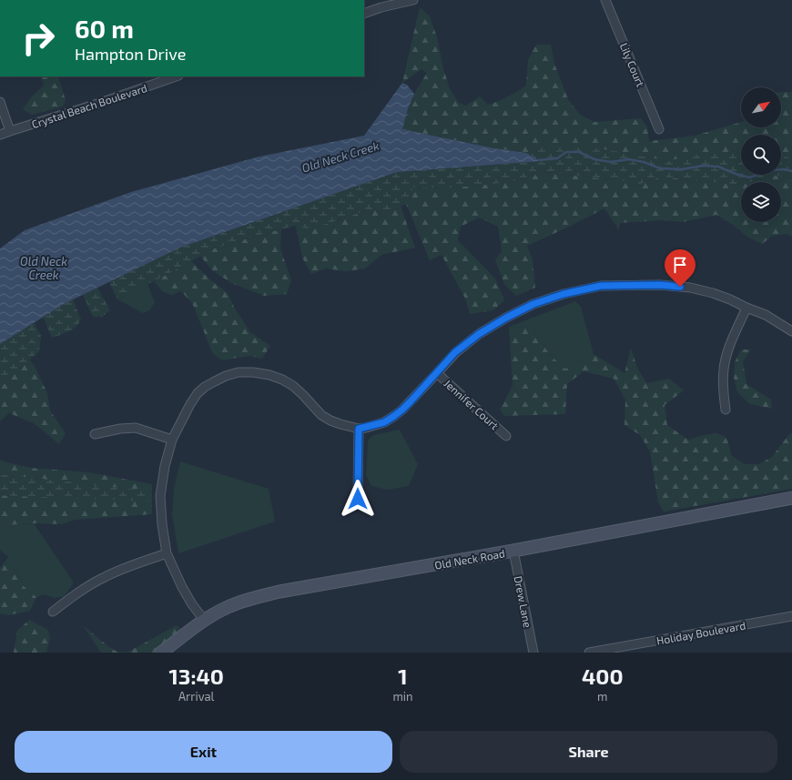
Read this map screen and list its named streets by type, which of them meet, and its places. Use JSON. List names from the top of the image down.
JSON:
{
  "streets": {
    "street": [
      "Lily Court",
      "Crystal Beach Boulevard",
      "Jennifer Court",
      "Old Neck Road",
      "Drew Lane",
      "Holiday Boulevard"
    ]
  },
  "crossings": [
    ["Old Neck Road", "Drew Lane"]
  ],
  "water": ["Old Neck Creek"],
  "north": "top right",
  "page": {
    "turn": ["60 m", "Hampton Drive"],
    "eta": [
      "13:40",
      "Arrival",
      "1",
      "min",
      "400",
      "m"
    ],
    "buttons": ["Exit", "Share"]
  }
}
